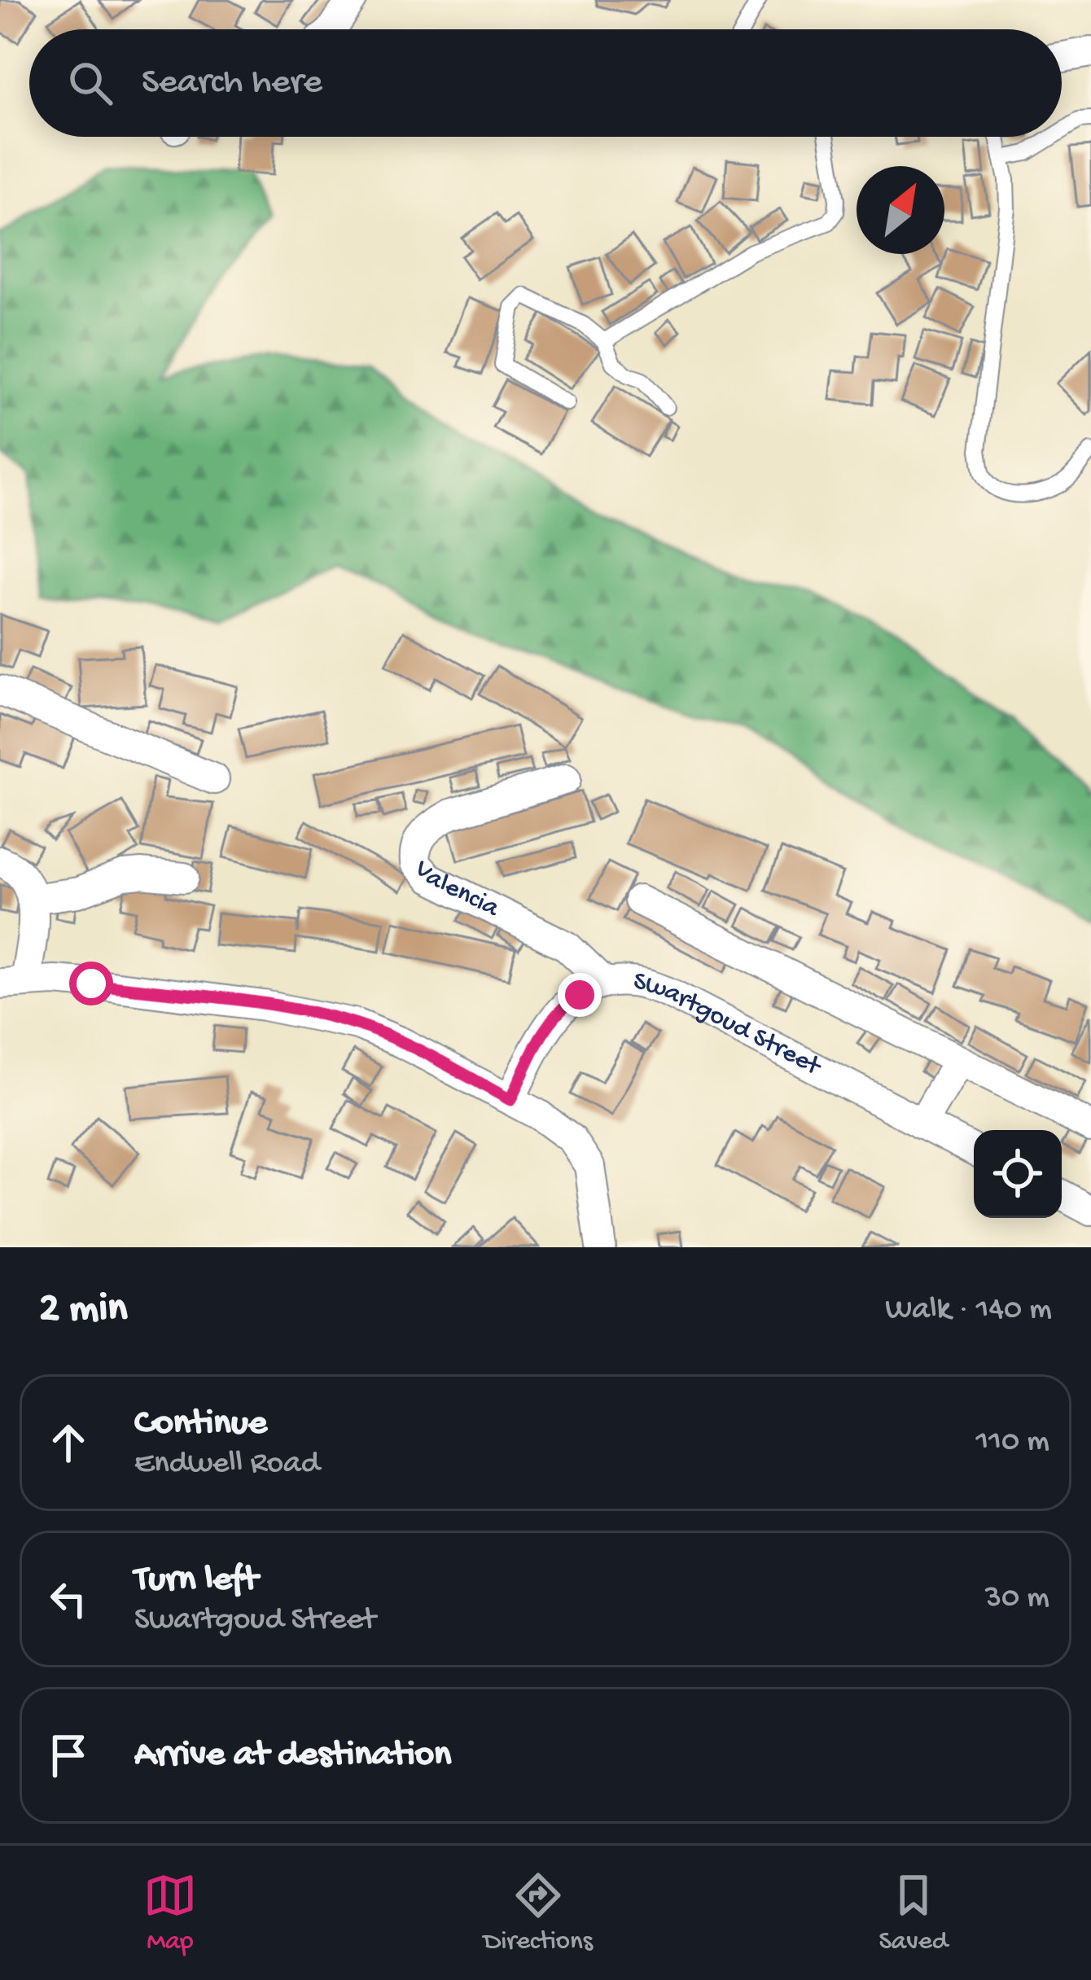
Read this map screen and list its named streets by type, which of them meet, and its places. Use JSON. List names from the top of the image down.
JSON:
{
  "streets": {
    "street": ["Valencia", "Swartgoud Street"]
  },
  "crossings": [
    ["Valencia", "Swartgoud Street"]
  ],
  "north": "top right",
  "page": {
    "search": "Search here",
    "heading": ["2 min", "Walk · 140 m"],
    "list": [
      ["Continue", "Endwell Road", "110 m"],
      ["Turn left", "Swartgoud Street", "30 m"],
      "Arrive at destination"
    ],
    "nav": ["Map", "Directions", "Saved"]
  }
}
